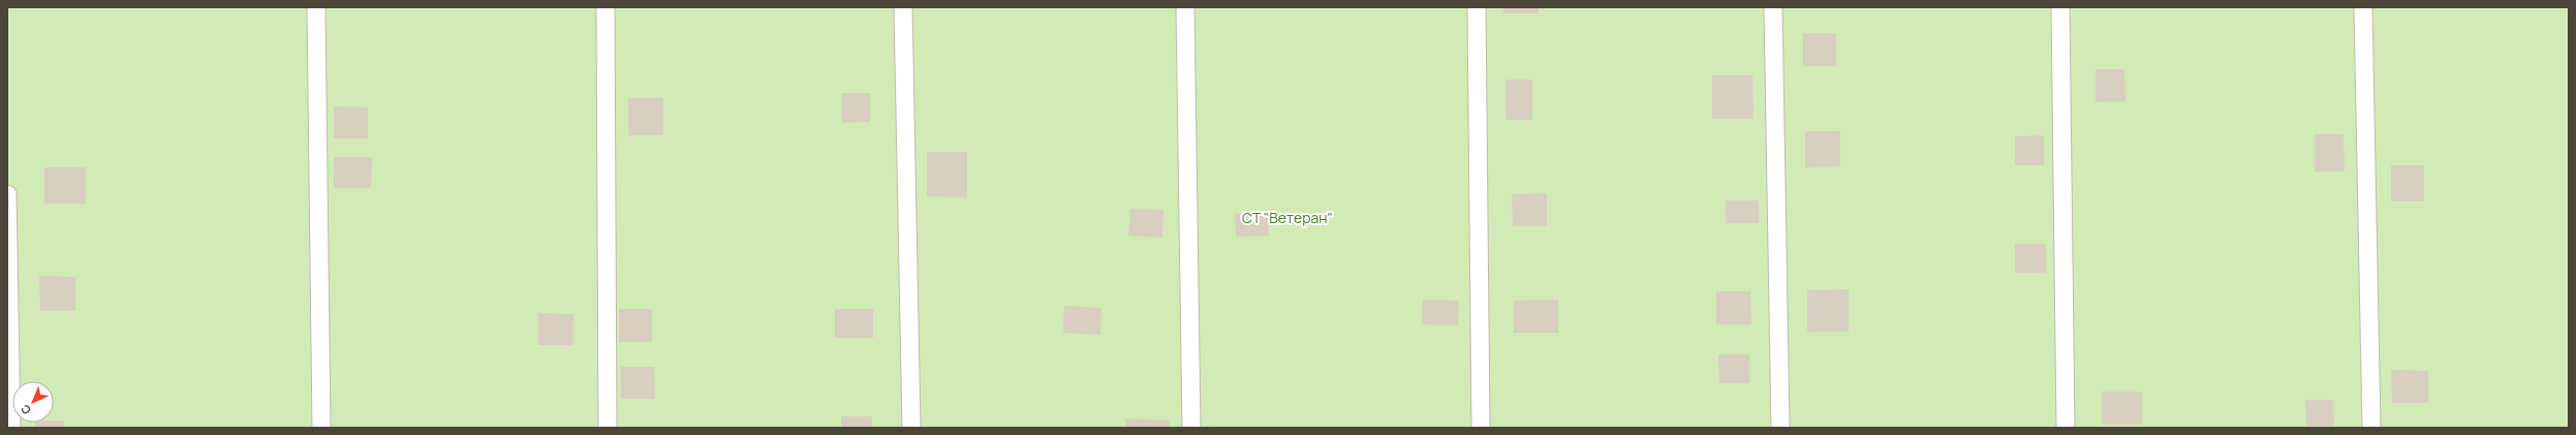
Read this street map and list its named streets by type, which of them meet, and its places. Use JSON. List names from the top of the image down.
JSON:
{
  "parks": ["СТ \"Ветеран\""],
  "north": "bottom left"
}
